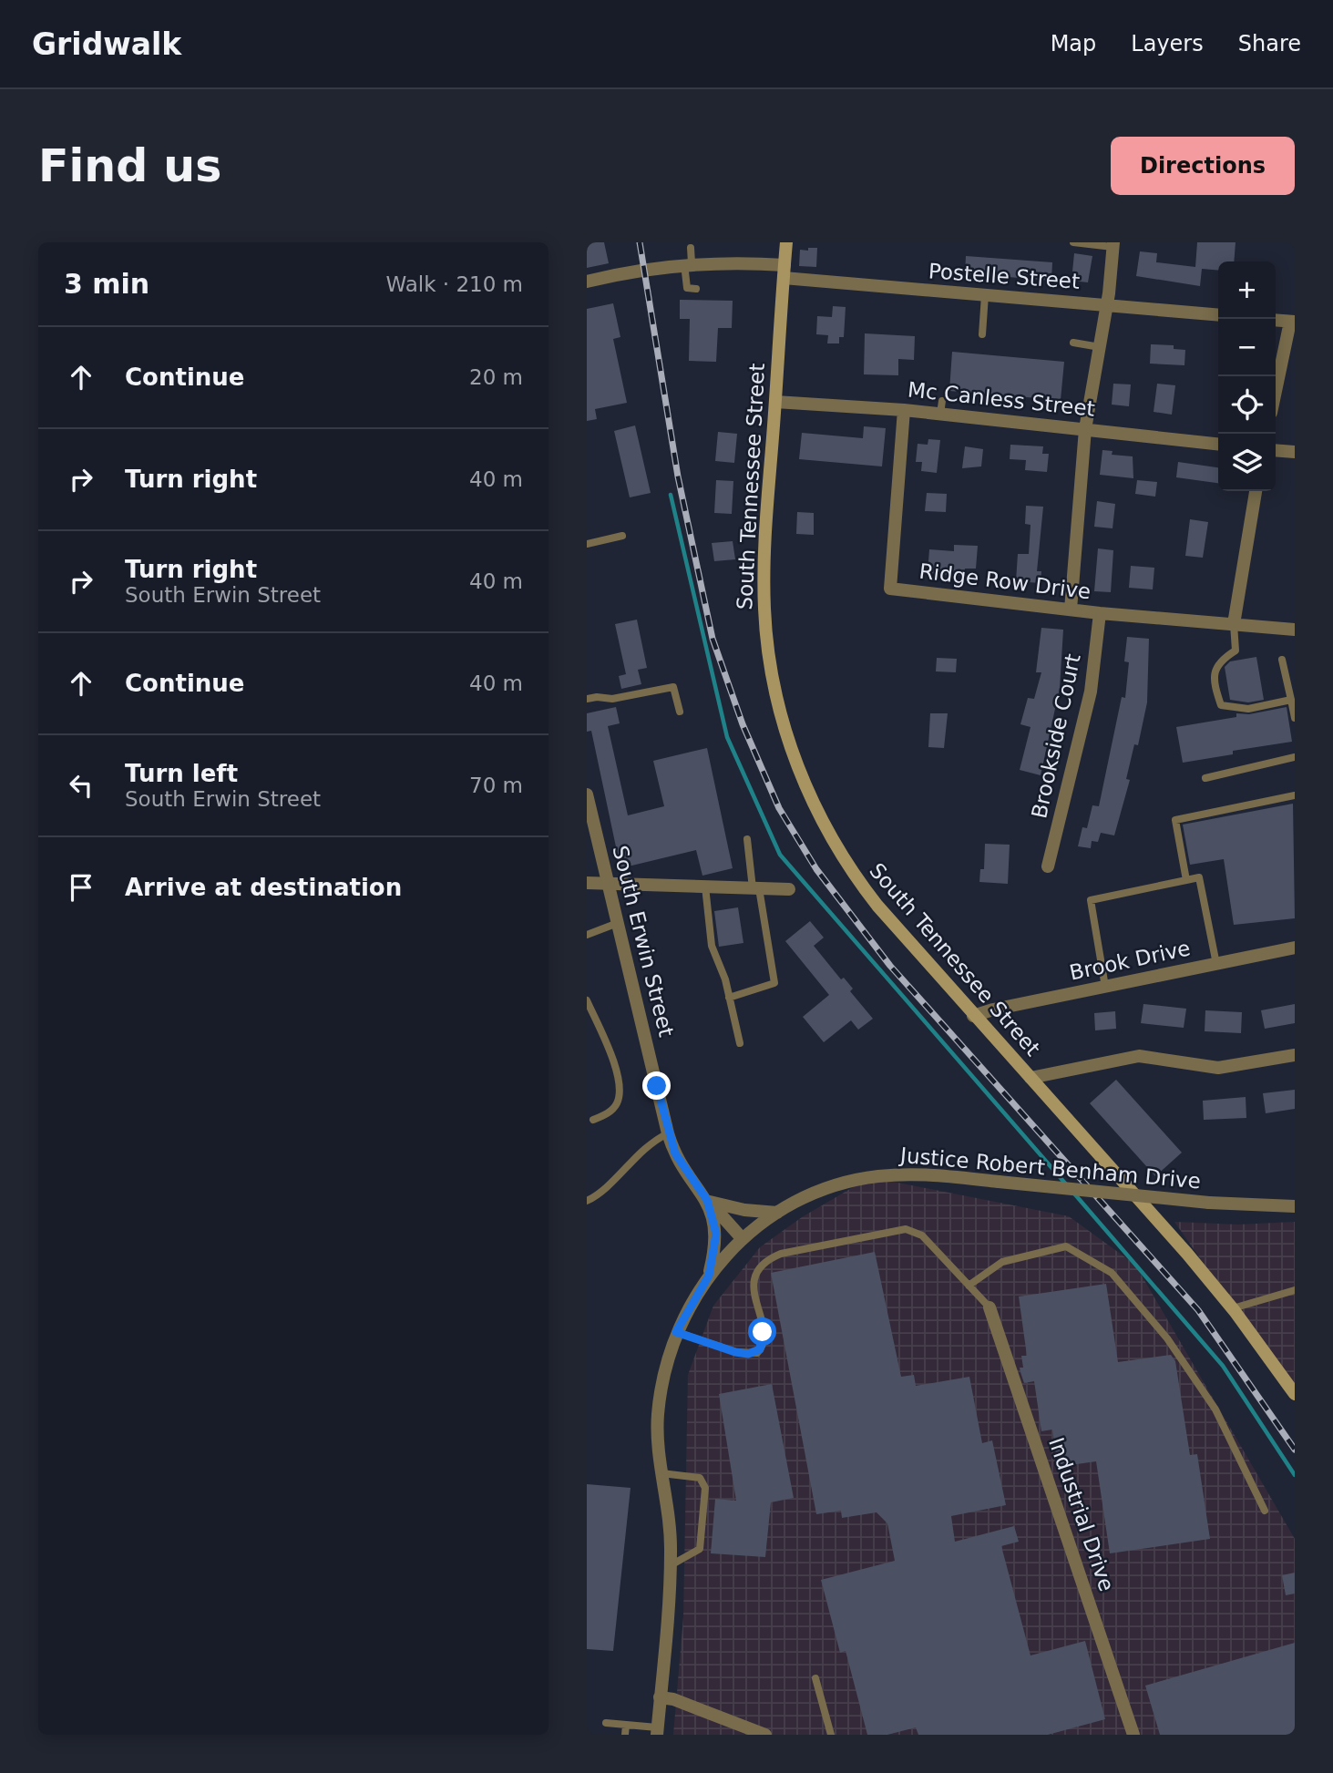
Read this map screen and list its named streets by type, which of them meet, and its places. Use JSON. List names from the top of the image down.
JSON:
{
  "streets": {
    "main road": ["South Tennessee Street"],
    "street": [
      "Postelle Street",
      "Mc Canless Street",
      "Ridge Row Drive",
      "Brookside Court",
      "South Erwin Street",
      "Brook Drive",
      "Justice Robert Benham Drive",
      "Industrial Drive"
    ]
  },
  "crossings": [
    ["Postelle Street", "South Tennessee Street"],
    ["Mc Canless Street", "South Tennessee Street"],
    ["Mc Canless Street", "Ridge Row Drive"],
    ["South Tennessee Street", "Brook Drive"],
    ["Ridge Row Drive", "Brookside Court"],
    ["South Erwin Street", "Justice Robert Benham Drive"]
  ],
  "page": {
    "header": "Gridwalk",
    "nav": ["Map", "Layers", "Share"],
    "buttons": "Directions",
    "title": "Find us",
    "heading": ["3 min", "Walk · 210 m"],
    "map_buttons": ["+", "−"],
    "list": [
      ["Continue", "20 m"],
      ["Turn right", "40 m"],
      ["Turn right", "South Erwin Street", "40 m"],
      ["Continue", "40 m"],
      ["Turn left", "South Erwin Street", "70 m"],
      "Arrive at destination"
    ]
  }
}
